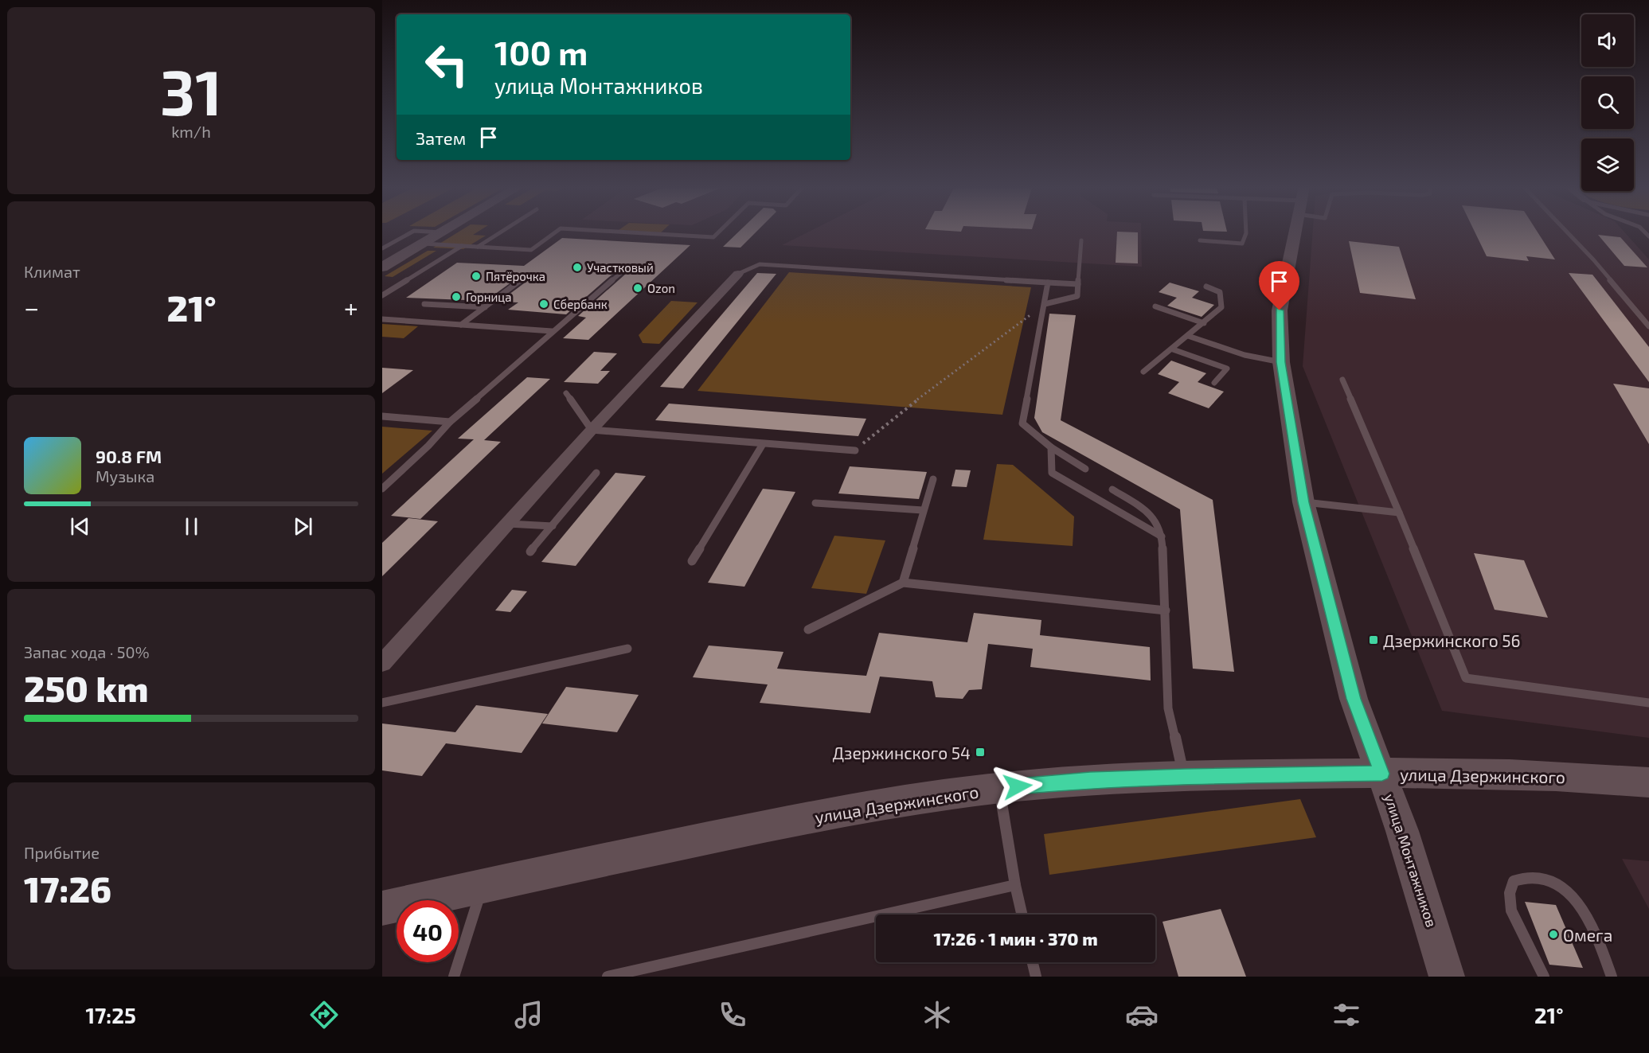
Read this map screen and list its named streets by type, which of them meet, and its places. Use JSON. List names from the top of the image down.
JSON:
{
  "streets": {
    "street": ["улица Дзержинского", "улица Монтажников"]
  },
  "crossings": [
    ["улица Дзержинского", "улица Монтажников"]
  ],
  "places": {
    "other": [
      "Участковый",
      "Пятёрочка",
      "Ozon",
      "Горница",
      "Сбербанк",
      "Омега"
    ],
    "transit": ["Дзержинского 56", "Дзержинского 54"]
  },
  "page": {
    "tile": [
      ["31", "km/h"],
      "Климат",
      ["Запас хода · 50%", "250 km"],
      ["Прибытие", "17:26"]
    ],
    "turn": ["100 m", "улица Монтажников"],
    "then": "Затем",
    "heat": ["−", "21°", "+"],
    "song": ["90.8 FM", "Музыка"],
    "limit": "40",
    "trip": "17:26 · 1 мин · 370 m",
    "tabs": ["17:25", "21°"]
  }
}
